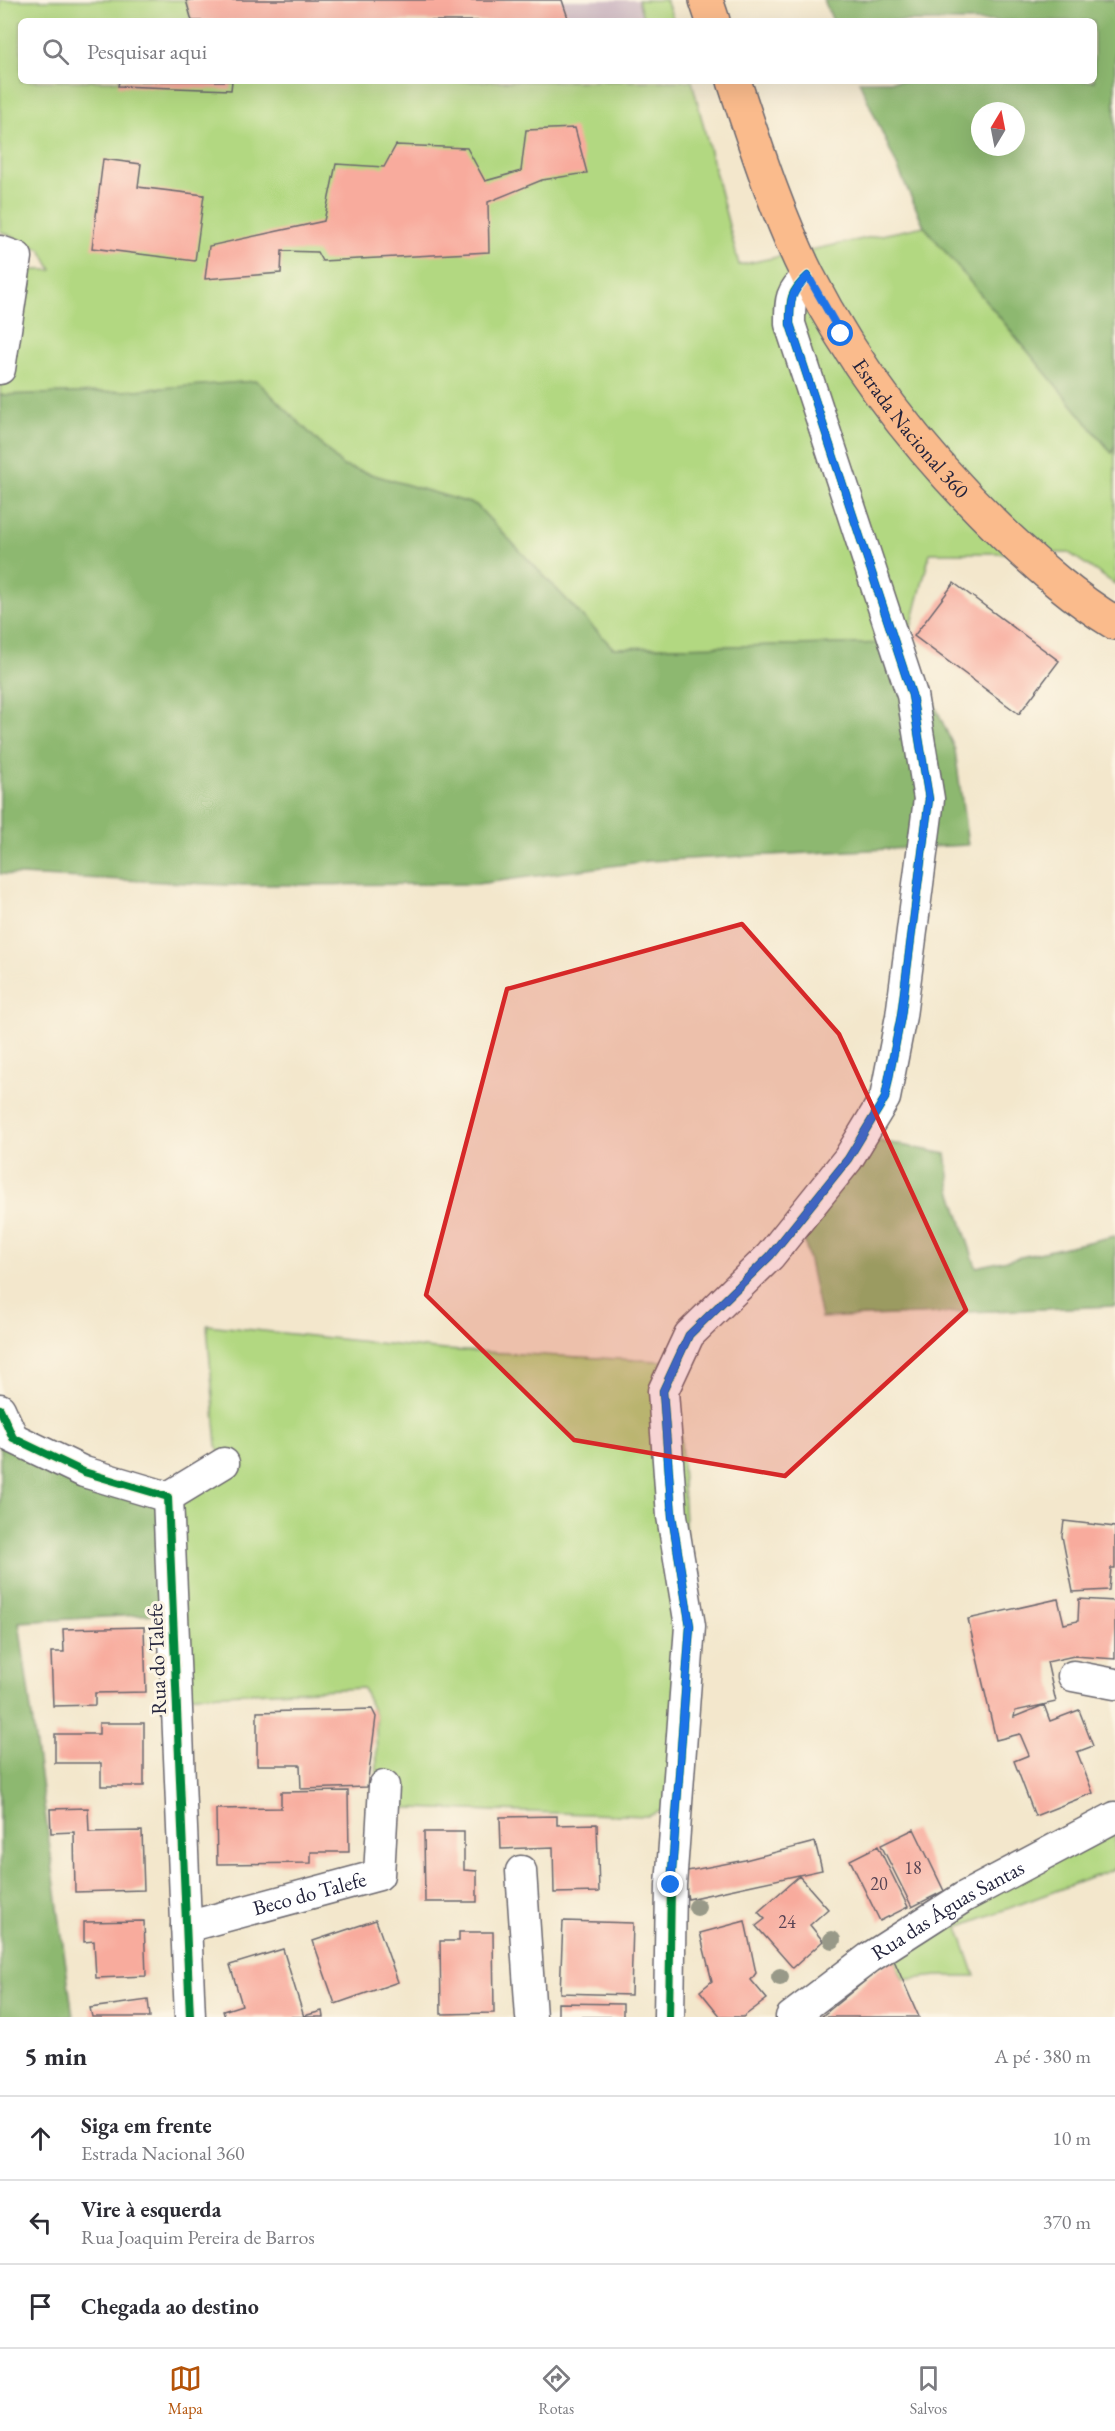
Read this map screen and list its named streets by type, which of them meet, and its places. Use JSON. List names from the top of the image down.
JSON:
{
  "streets": {
    "main road": ["Estrada Nacional 360"],
    "street": ["Rua do Talefe", "Beco do Talefe", "Rua das Águas Santas"]
  },
  "crossings": [
    ["Rua do Talefe", "Beco do Talefe"]
  ],
  "house_numbers": ["18", "20", "24"],
  "north": "top",
  "page": {
    "search": "Pesquisar aqui",
    "heading": ["5 min", "A pé · 380 m"],
    "list": [
      ["Siga em frente", "Estrada Nacional 360", "10 m"],
      ["Vire à esquerda", "Rua Joaquim Pereira de Barros", "370 m"],
      "Chegada ao destino"
    ],
    "nav": ["Mapa", "Rotas", "Salvos"]
  }
}
